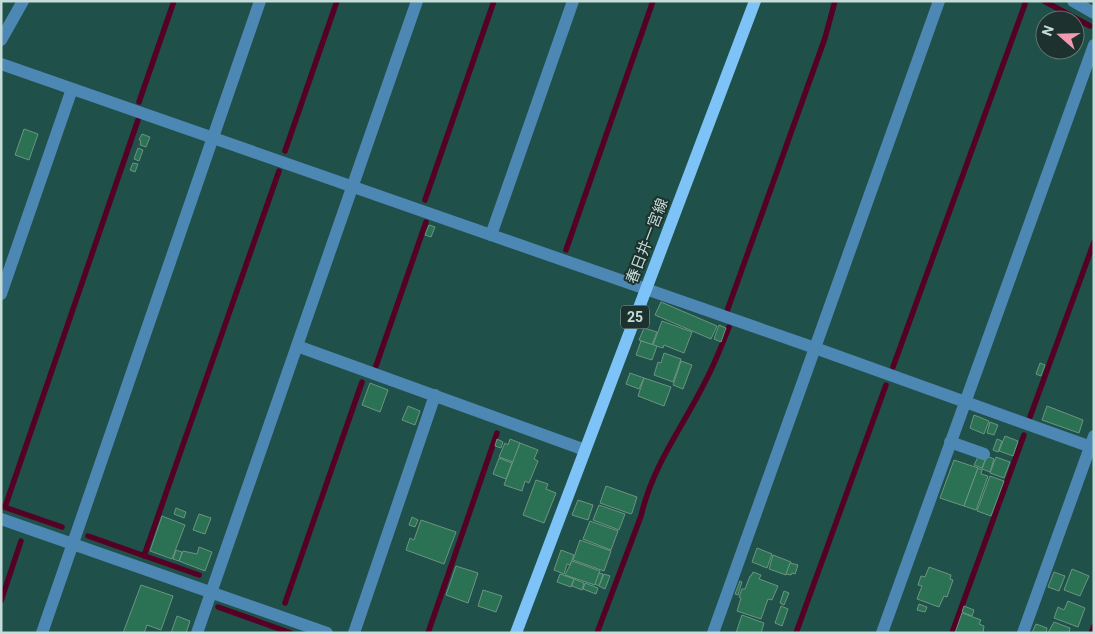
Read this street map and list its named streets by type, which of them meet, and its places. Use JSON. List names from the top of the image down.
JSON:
{
  "streets": {
    "main road": ["春日井一宮線", "25"]
  },
  "north": "left"
}
